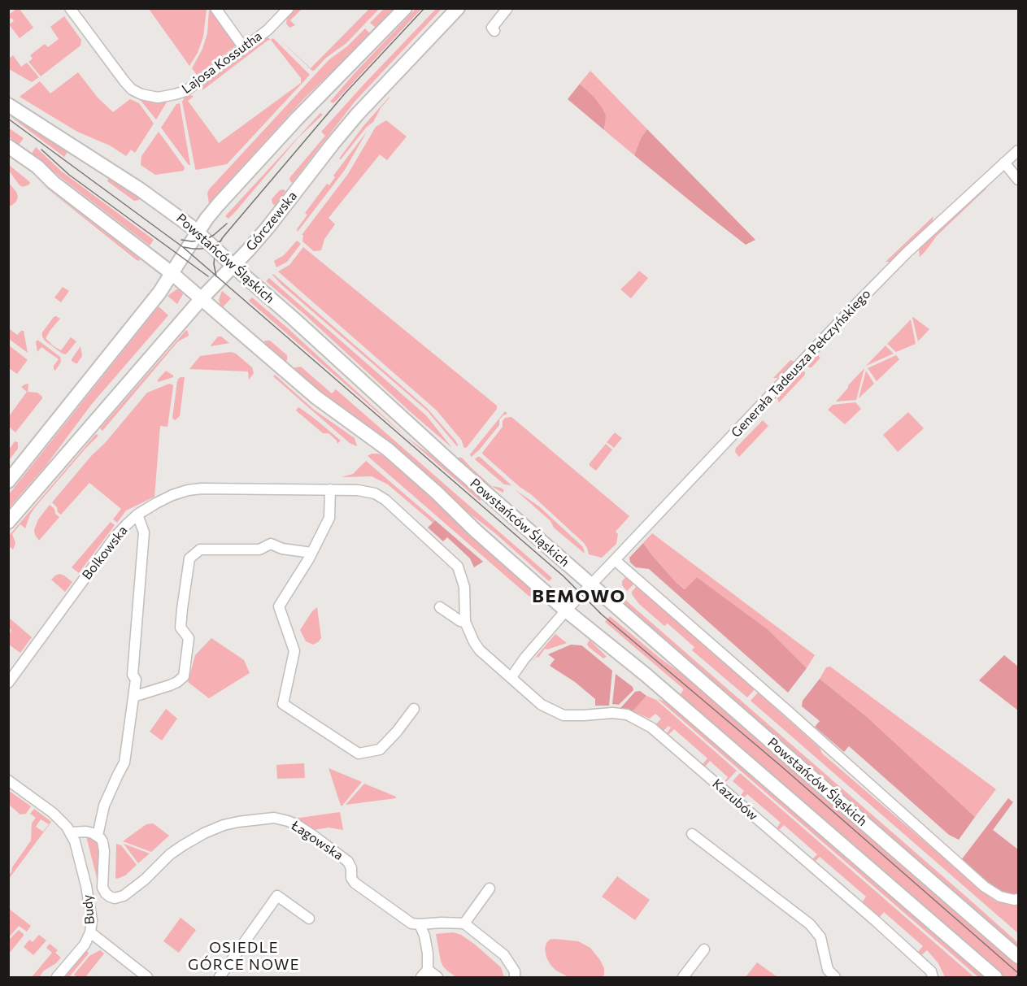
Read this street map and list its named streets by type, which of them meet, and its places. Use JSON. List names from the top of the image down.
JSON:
{
  "streets": {
    "main road": ["Górczewska", "Powstańców Śląskich"],
    "street": [
      "Lajosa Kossutha",
      "Generała Tadeusza Pełczyńskiego",
      "Bolkowska",
      "Kazubów",
      "Łagowska",
      "Budy"
    ]
  },
  "crossings": [
    ["Górczewska", "Powstańców Śląskich"],
    ["Powstańców Śląskich", "Generała Tadeusza Pełczyńskiego"],
    ["Bolkowska", "Kazubów"]
  ],
  "districts": ["BEMOWO", "OSIEDLE GÓRCE NOWE"]
}
